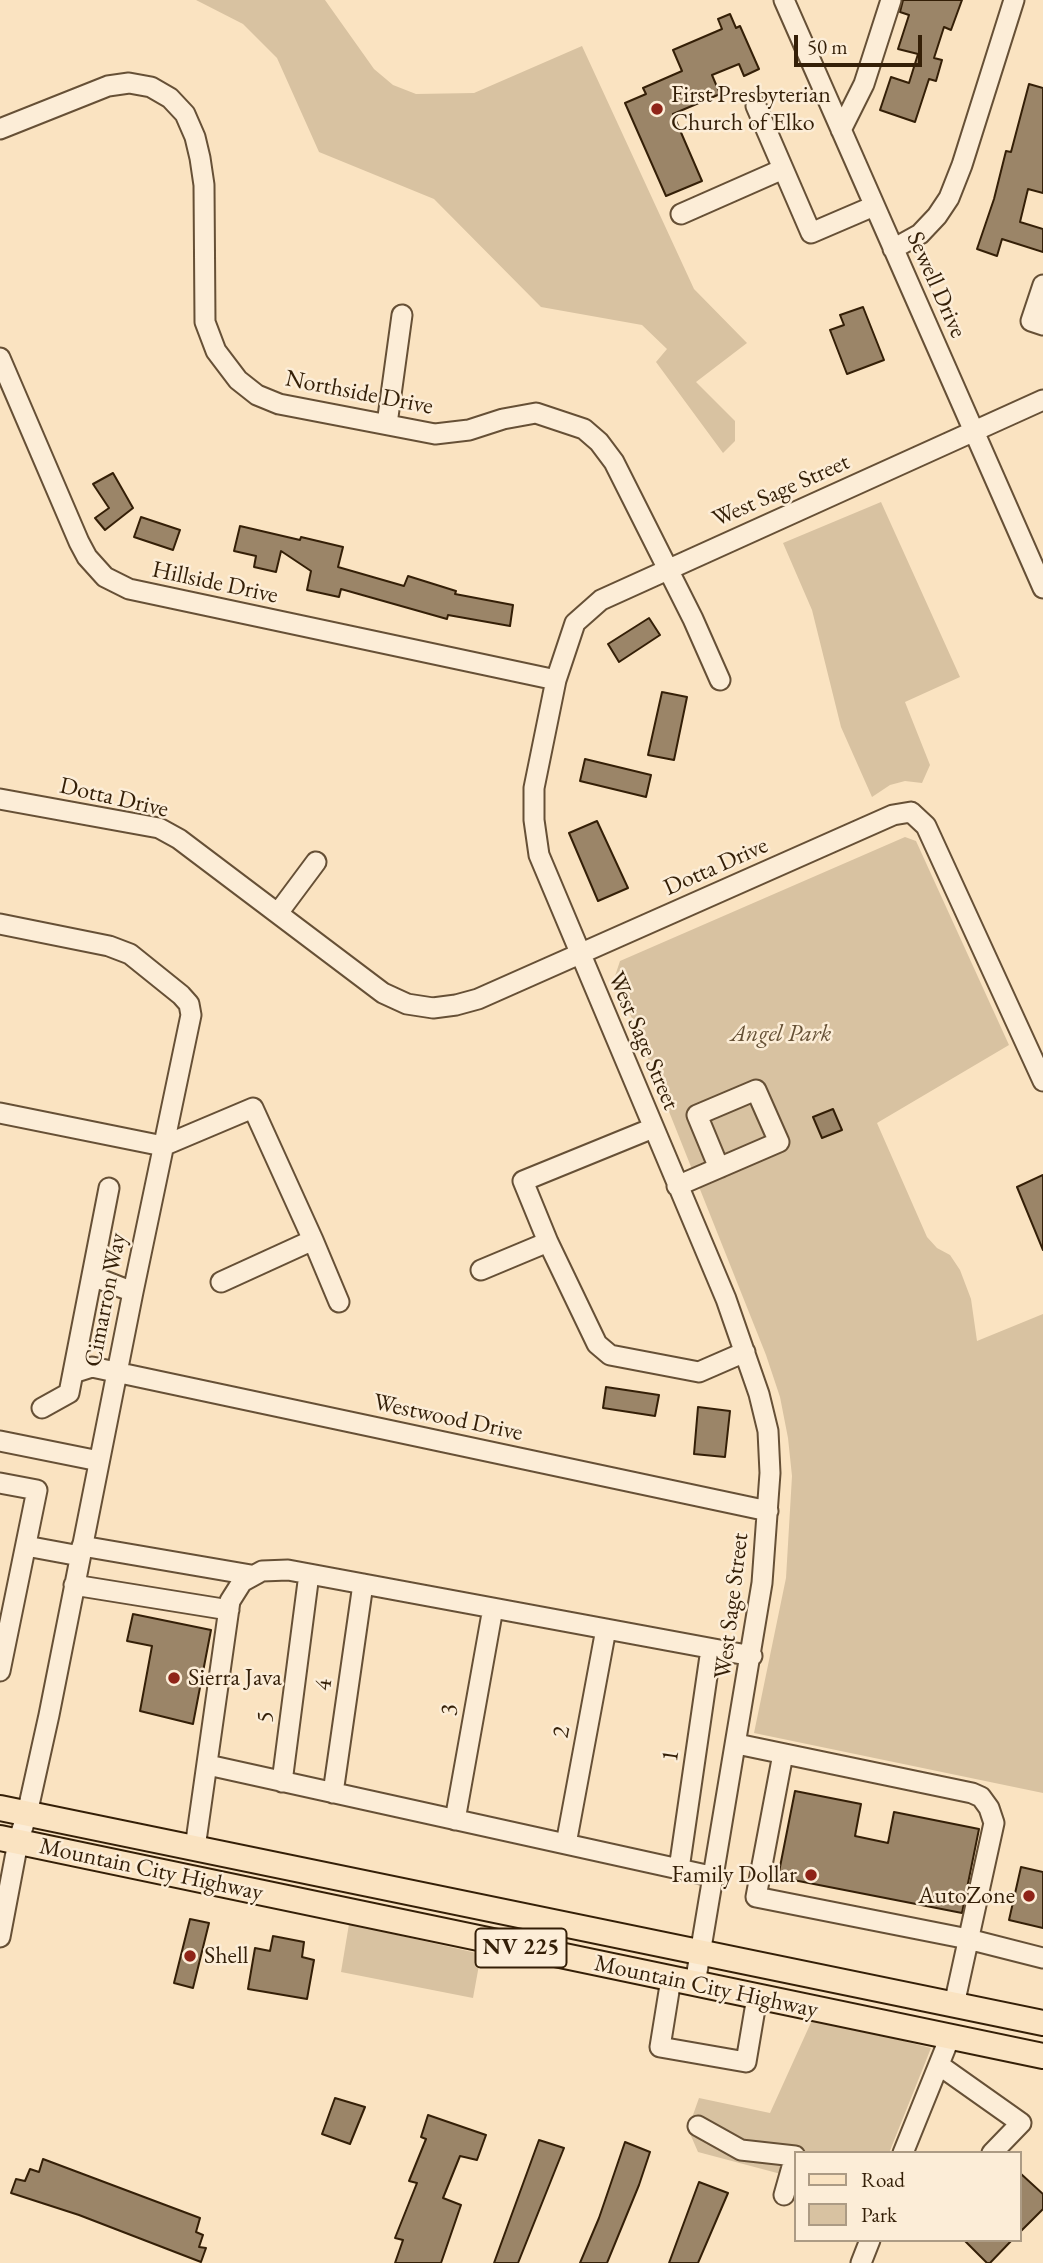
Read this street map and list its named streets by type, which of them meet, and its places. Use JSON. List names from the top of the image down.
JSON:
{
  "streets": {
    "main road": ["Mountain City Highway", "NV 225"],
    "street": [
      "Sewell Drive",
      "Northside Drive",
      "West Sage Street",
      "Hillside Drive",
      "Dotta Drive",
      "Cimarron Way",
      "Westwood Drive",
      "4",
      "3",
      "5",
      "2",
      "1"
    ]
  },
  "crossings": [
    ["Sewell Drive", "West Sage Street"],
    ["Northside Drive", "West Sage Street"],
    ["West Sage Street", "Hillside Drive"],
    ["West Sage Street", "Dotta Drive"],
    ["West Sage Street", "Westwood Drive"],
    ["West Sage Street", "Mountain City Highway"],
    ["Cimarron Way", "Westwood Drive"],
    ["Cimarron Way", "Mountain City Highway"]
  ],
  "parks": ["Angel Park"],
  "places": [
    "First Presbyterian Church of Elko",
    "Sierra Java",
    "Family Dollar",
    "AutoZone",
    "Shell"
  ],
  "legend": ["Road", "Park"],
  "scale_bar": "50 m"
}
